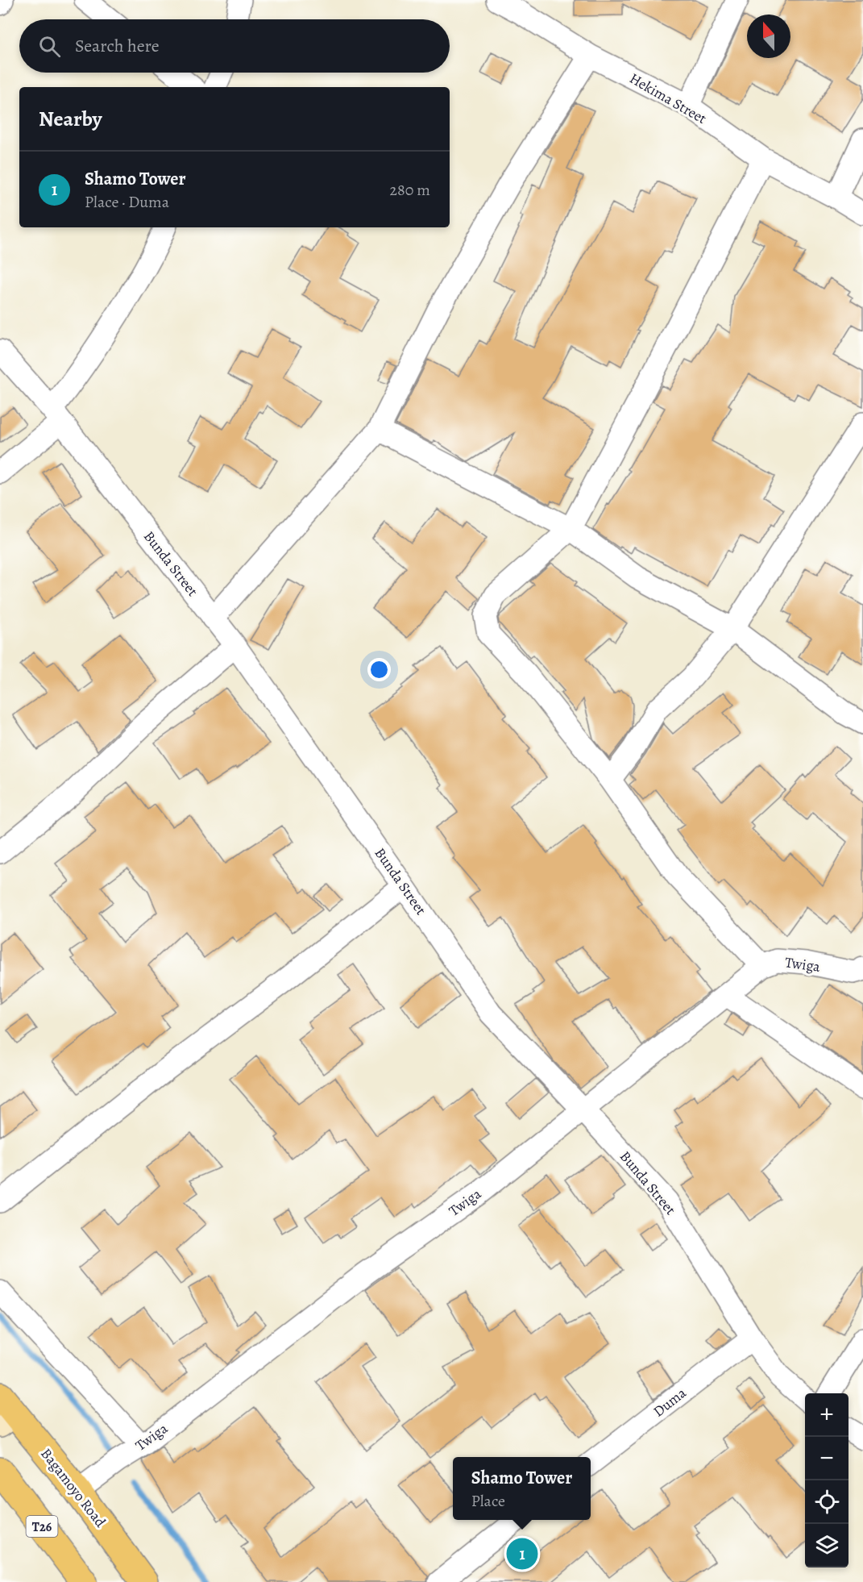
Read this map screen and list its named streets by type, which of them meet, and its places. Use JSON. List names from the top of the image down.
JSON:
{
  "streets": {
    "highway": ["Bagamoyo Road", "T26"],
    "street": [
      "Hekima Street",
      "Bunda Street",
      "Twiga",
      "Duma"
    ]
  },
  "crossings": [
    ["Bunda Street", "Twiga"],
    ["Bunda Street", "Duma"],
    ["Twiga", "Bagamoyo Road"]
  ],
  "north": "top",
  "page": {
    "search": "Search here",
    "heading": "Nearby",
    "list": [
      {
        "mark": "1",
        "name": "Shamo Tower",
        "note": "Place · Duma",
        "value": "280 m"
      }
    ],
    "map_buttons": ["+", "−"],
    "popup": ["Shamo Tower", "Place"],
    "pins": "1"
  }
}
